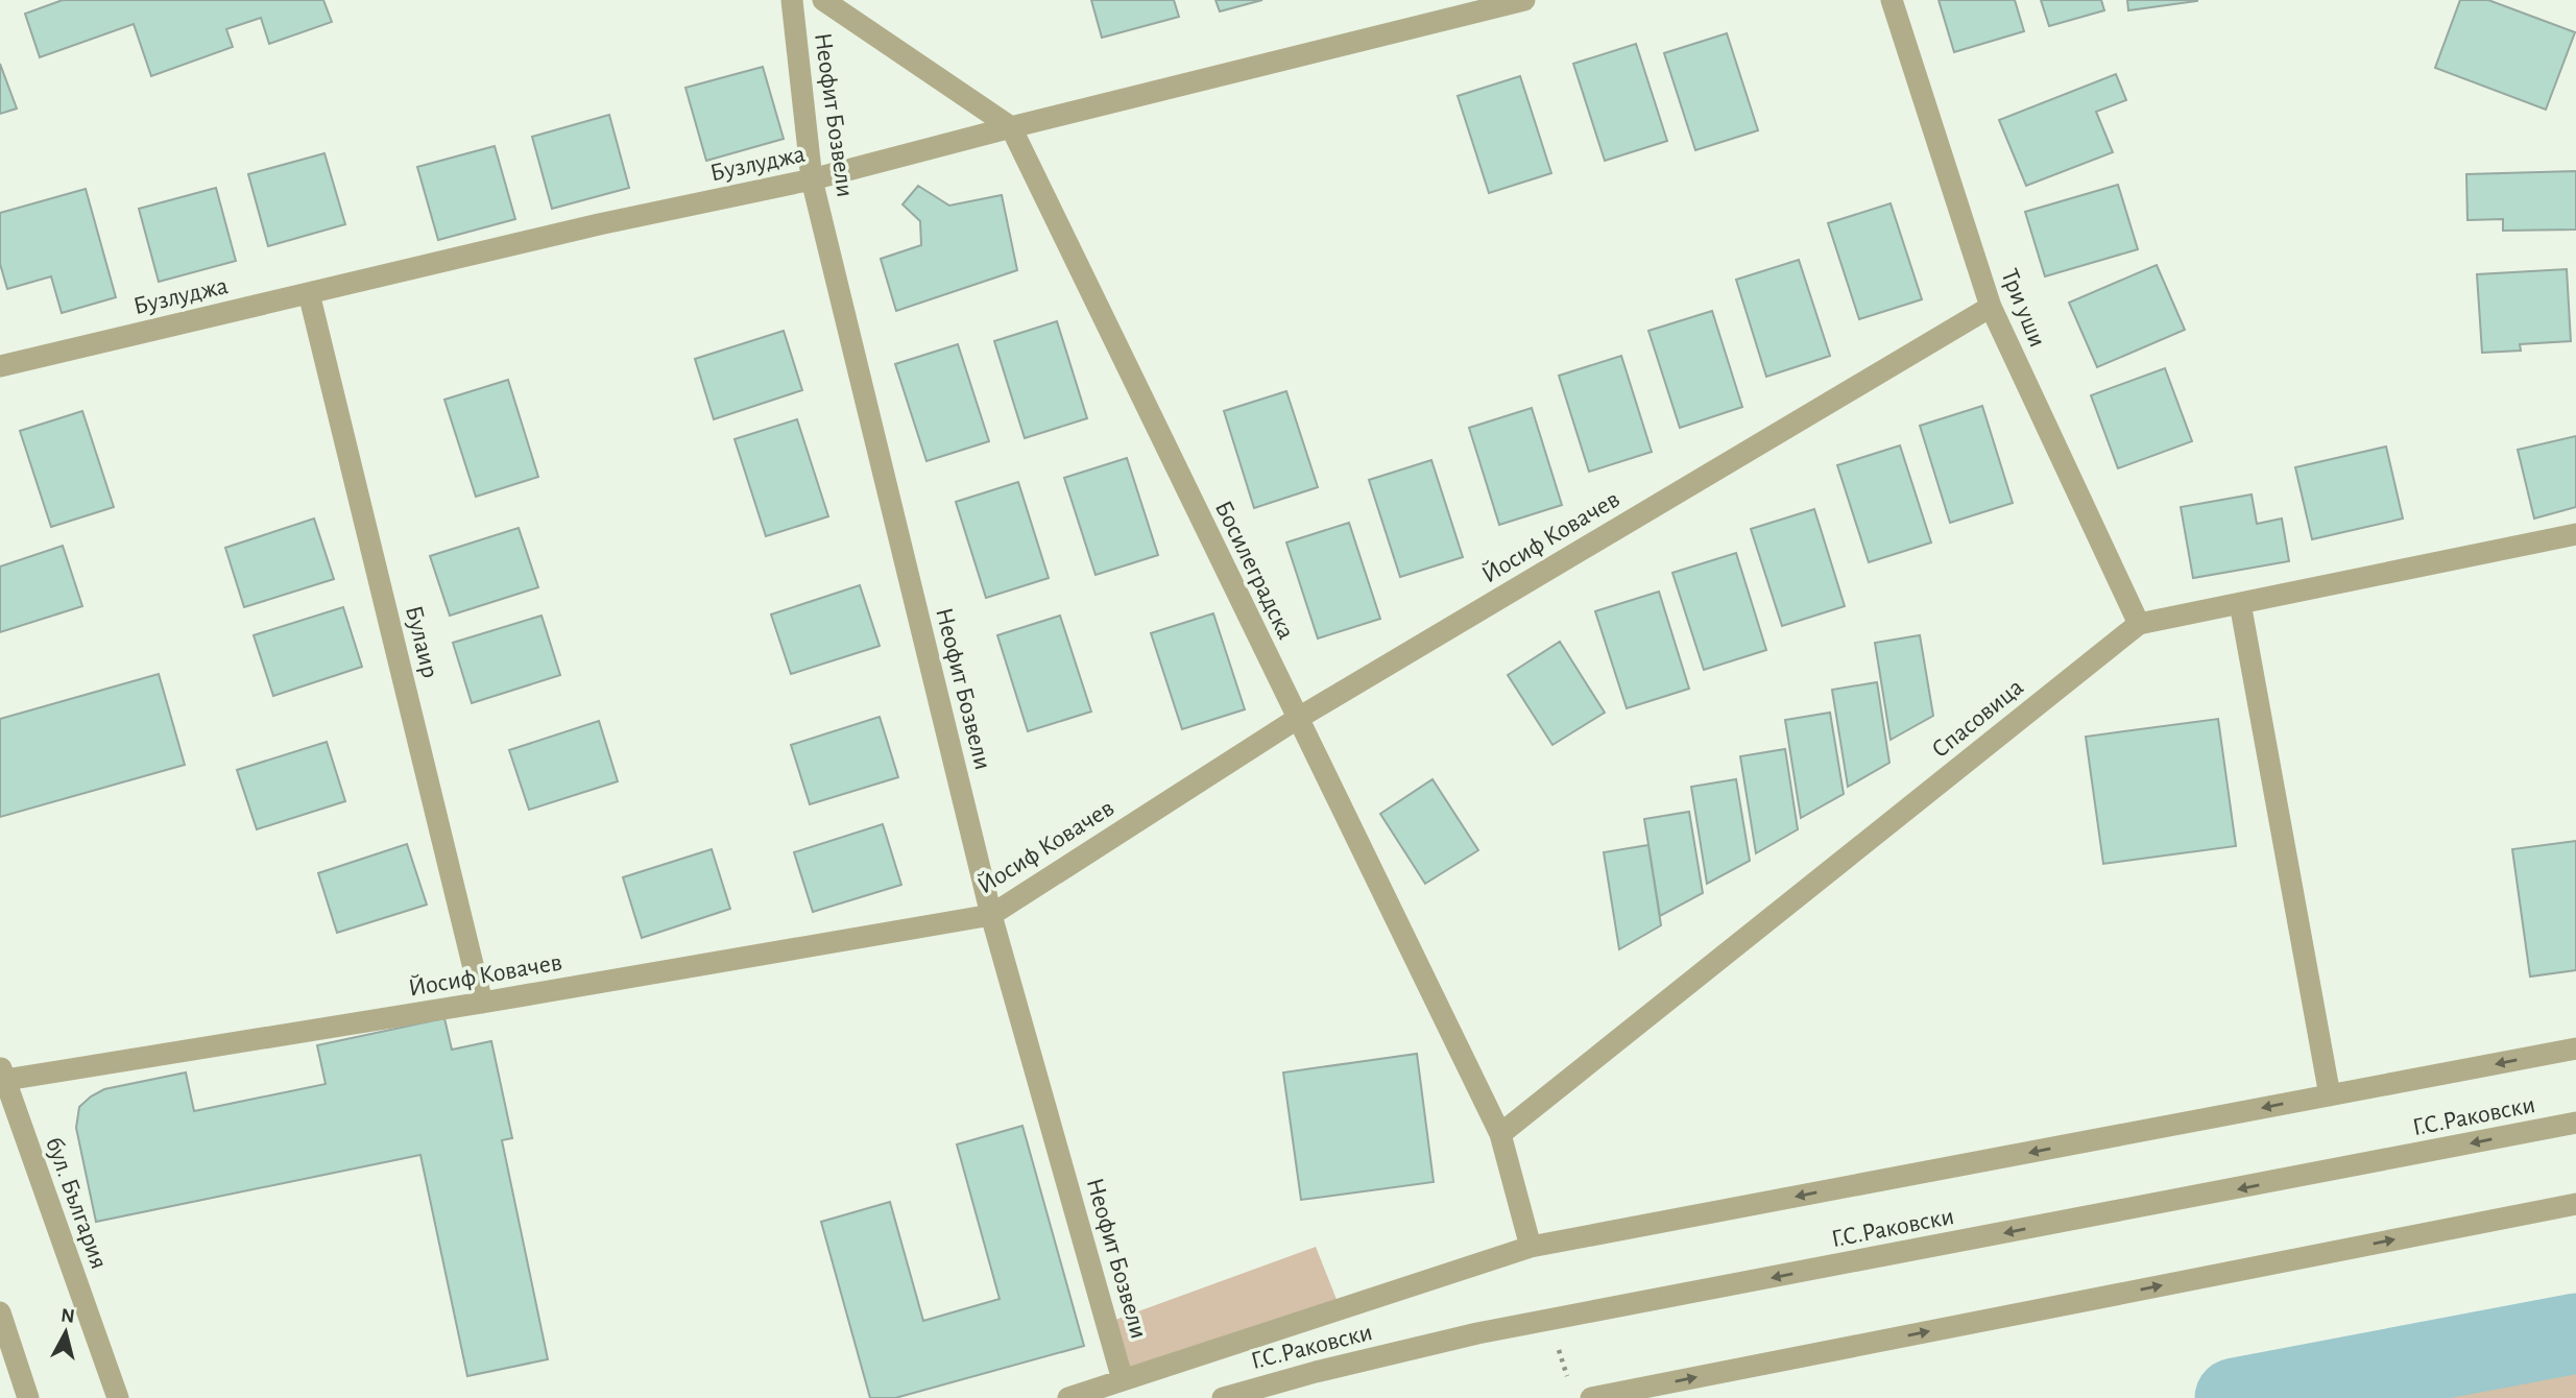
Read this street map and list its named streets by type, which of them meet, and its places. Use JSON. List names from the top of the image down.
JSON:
{
  "streets": {
    "street": [
      "Неофит Бозвели",
      "Бузлуджа",
      "Три уши",
      "Йосиф Ковачев",
      "Босилеградска",
      "Булаир",
      "Спасовица",
      "Г.С.Раковски",
      "бул. България"
    ]
  },
  "crossings": [
    ["Неофит Бозвели", "Бузлуджа"],
    ["Неофит Бозвели", "Йосиф Ковачев"],
    ["Бузлуджа", "Босилеградска"],
    ["Бузлуджа", "Булаир"],
    ["Три уши", "Йосиф Ковачев"],
    ["Три уши", "Спасовица"],
    ["Йосиф Ковачев", "Босилеградска"],
    ["Йосиф Ковачев", "Булаир"],
    ["Йосиф Ковачев", "бул. България"],
    ["Босилеградска", "Спасовица"]
  ],
  "north": "top"
}
